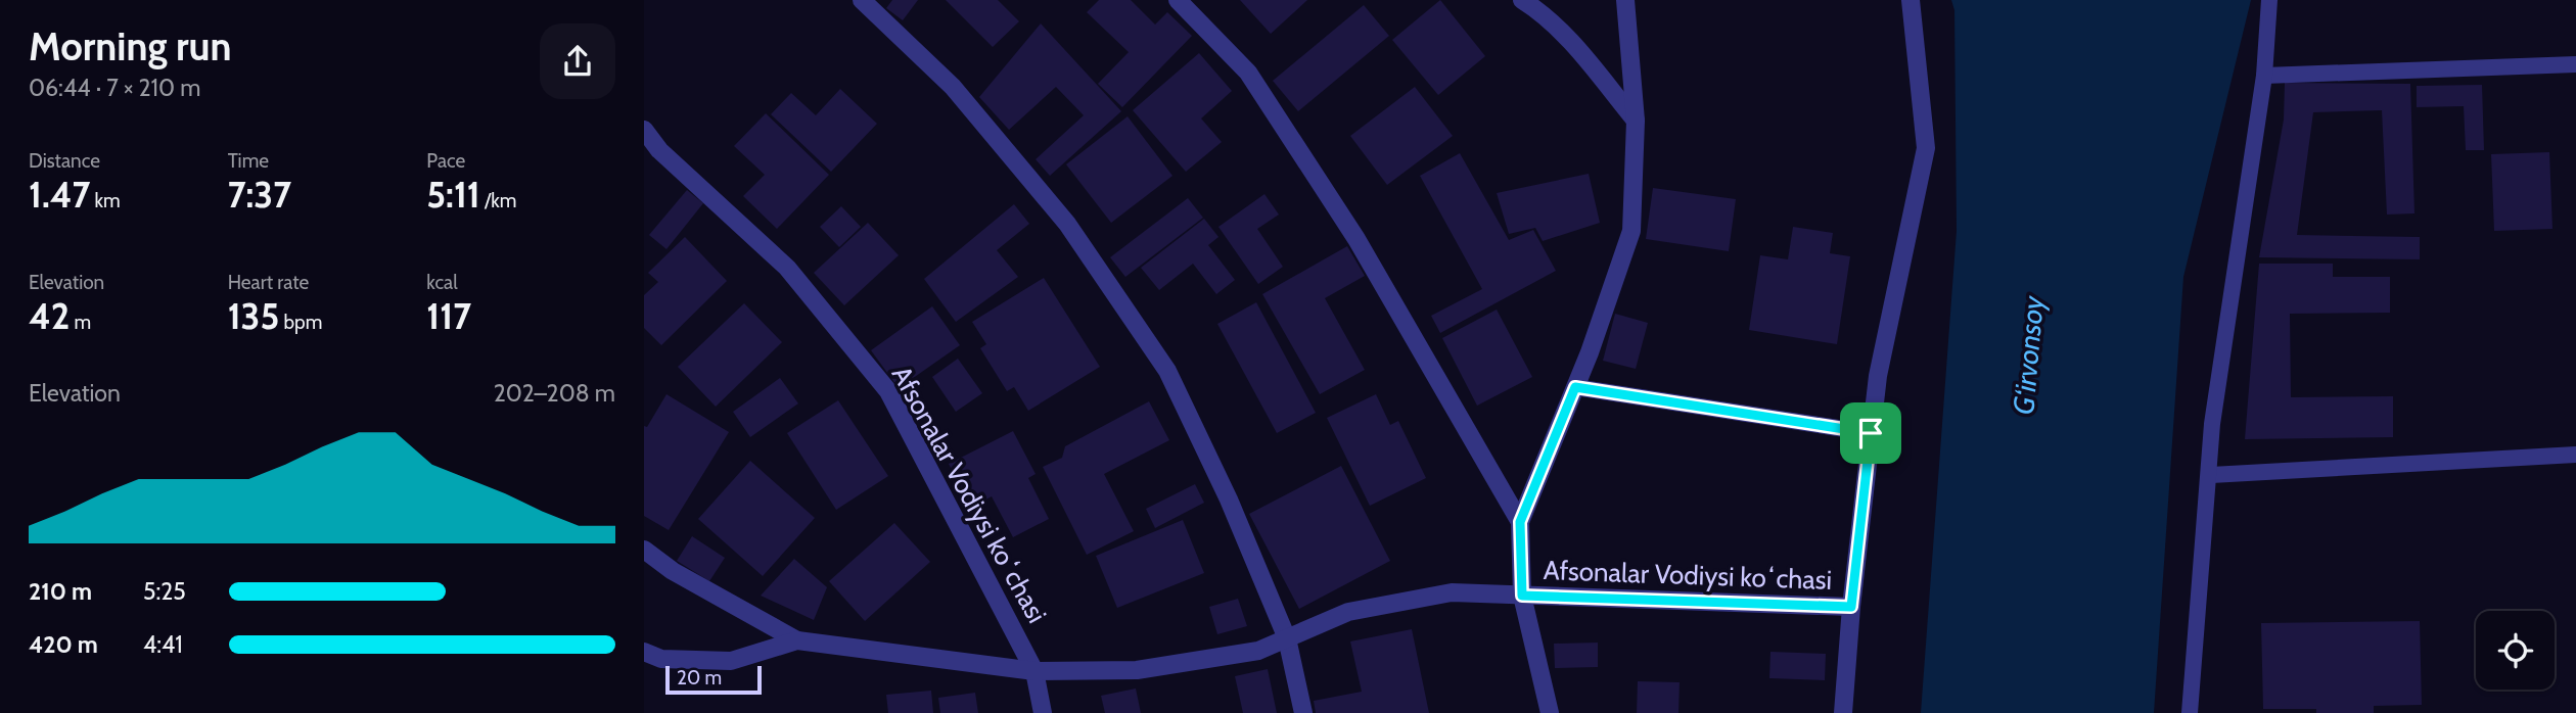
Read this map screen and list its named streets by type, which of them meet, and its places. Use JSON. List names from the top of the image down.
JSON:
{
  "streets": {
    "street": ["Afsonalar Vodiysi koʻchasi"]
  },
  "water": ["G‘irvonsoy"],
  "scale_bar": "20 m",
  "page": {
    "heading": ["Morning run", "06:44 · 7 × 210 m"],
    "stats": [
      ["Distance", "1.47 km"],
      ["Time", "7:37"],
      ["Pace", "5:11 /km"],
      ["Elevation", "42 m"],
      ["Heart rate", "135 bpm"],
      ["kcal", "117"]
    ],
    "chart": ["Elevation", "202–208 m"],
    "list": [
      {
        "name": "210 m",
        "note": "5:25"
      },
      {
        "name": "420 m",
        "note": "4:41"
      }
    ],
    "scale": "20 m"
  }
}
